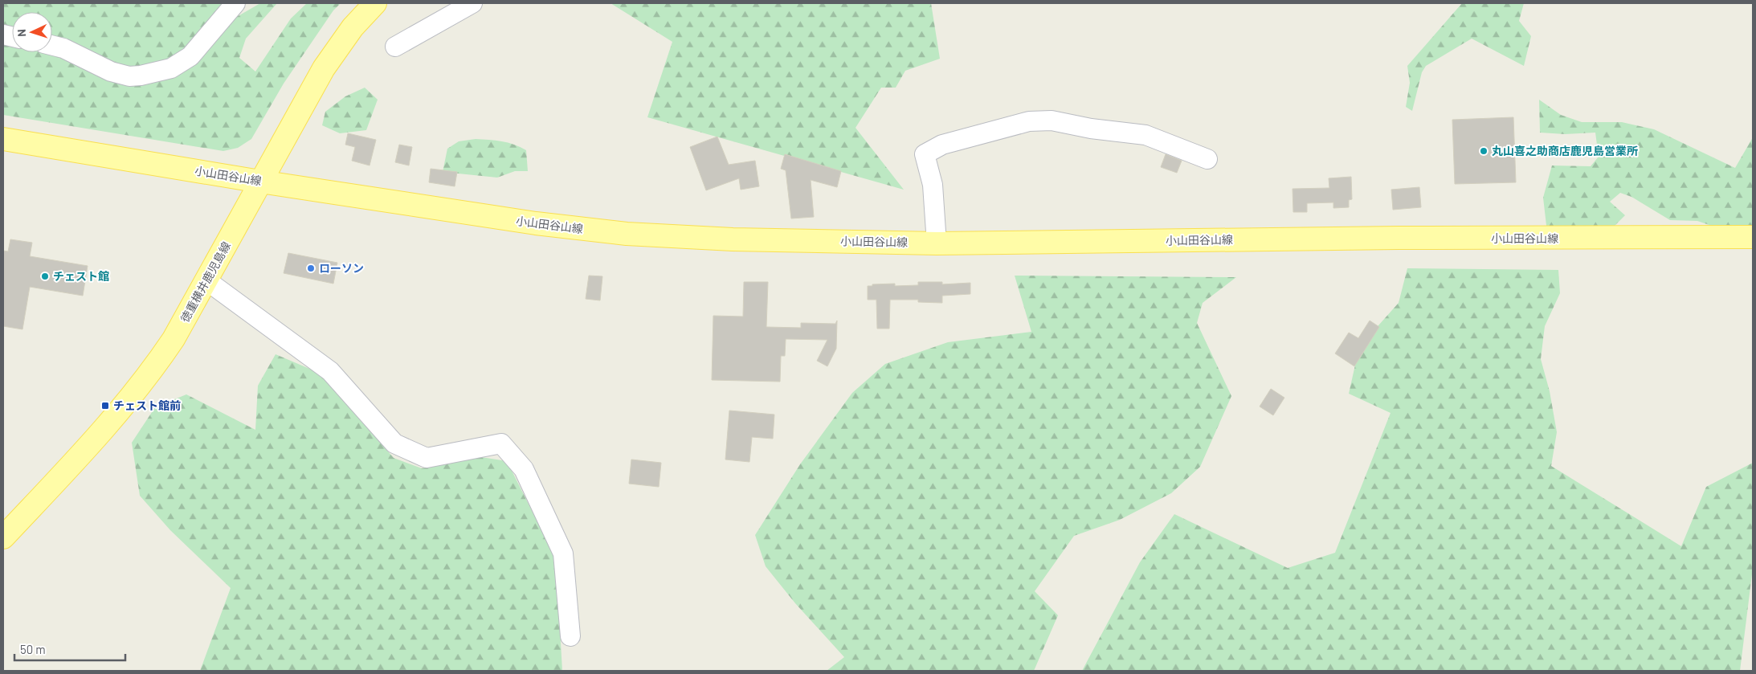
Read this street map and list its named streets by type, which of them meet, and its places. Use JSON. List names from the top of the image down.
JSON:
{
  "streets": {
    "main road": ["小山田谷山線", "徳重横井鹿児島線"]
  },
  "crossings": [
    ["小山田谷山線", "徳重横井鹿児島線"]
  ],
  "places": {
    "other": ["丸山喜之助商店鹿児島営業所", "ローソン", "チェスト館"],
    "transit": ["チェスト館前"]
  },
  "scale_bar": "50 m",
  "north": "left"
}
